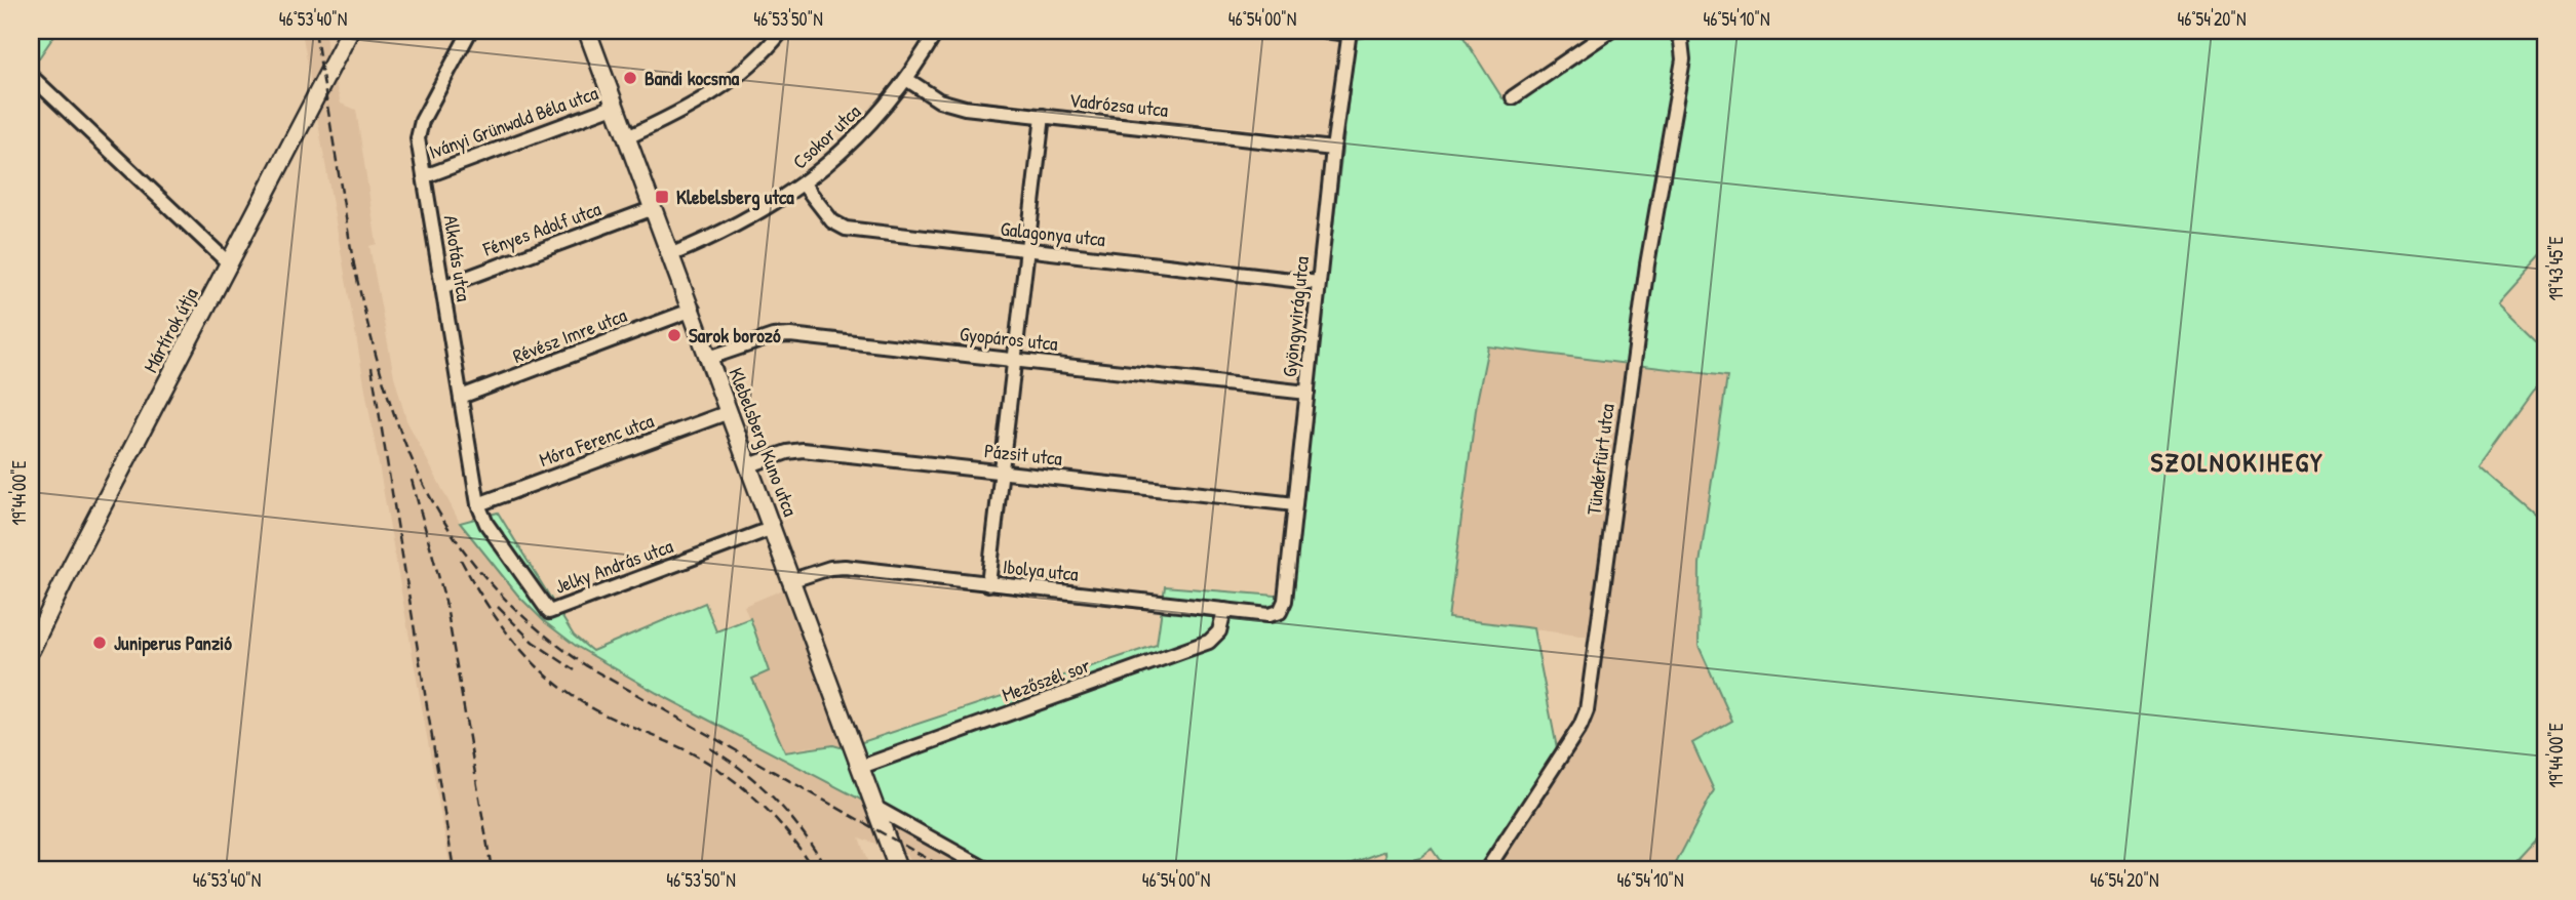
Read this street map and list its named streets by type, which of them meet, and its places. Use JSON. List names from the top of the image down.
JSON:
{
  "streets": {
    "street": [
      "Vadrózsa utca",
      "Iványi Grünwald Béla utca",
      "Csokor utca",
      "Fényes Adolf utca",
      "Galagonya utca",
      "Alkotás utca",
      "Gyöngyvirág utca",
      "Mártírok útja",
      "Révész Imre utca",
      "Gyopáros utca",
      "Móra Ferenc utca",
      "Klebelsberg Kuno utca",
      "Pázsit utca",
      "Tündérfürt utca",
      "Jelky András utca",
      "Ibolya utca",
      "Mezőszél sor"
    ]
  },
  "crossings": [
    ["Vadrózsa utca", "Csokor utca"],
    ["Vadrózsa utca", "Gyöngyvirág utca"],
    ["Iványi Grünwald Béla utca", "Alkotás utca"],
    ["Iványi Grünwald Béla utca", "Klebelsberg Kuno utca"],
    ["Csokor utca", "Galagonya utca"],
    ["Csokor utca", "Klebelsberg Kuno utca"],
    ["Fényes Adolf utca", "Alkotás utca"],
    ["Fényes Adolf utca", "Klebelsberg Kuno utca"],
    ["Galagonya utca", "Gyöngyvirág utca"],
    ["Alkotás utca", "Révész Imre utca"],
    ["Alkotás utca", "Móra Ferenc utca"],
    ["Alkotás utca", "Jelky András utca"],
    ["Gyöngyvirág utca", "Gyopáros utca"],
    ["Gyöngyvirág utca", "Pázsit utca"],
    ["Gyöngyvirág utca", "Ibolya utca"],
    ["Révész Imre utca", "Klebelsberg Kuno utca"],
    ["Gyopáros utca", "Klebelsberg Kuno utca"],
    ["Móra Ferenc utca", "Klebelsberg Kuno utca"],
    ["Móra Ferenc utca", "Jelky András utca"],
    ["Klebelsberg Kuno utca", "Pázsit utca"],
    ["Klebelsberg Kuno utca", "Jelky András utca"],
    ["Klebelsberg Kuno utca", "Ibolya utca"],
    ["Klebelsberg Kuno utca", "Mezőszél sor"],
    ["Ibolya utca", "Mezőszél sor"]
  ],
  "districts": ["SZOLNOKIHEGY"],
  "places": {
    "other": ["Bandi kocsma", "Sarok borozó", "Juniperus Panzió"],
    "transit": ["Klebelsberg utca"]
  },
  "coordinates": [
    "46°53'40\"N",
    "46°53'50\"N",
    "46°54'00\"N",
    "46°54'10\"N",
    "46°54'20\"N",
    "19°43'45\"E",
    "19°44'00\"E"
  ]
}
